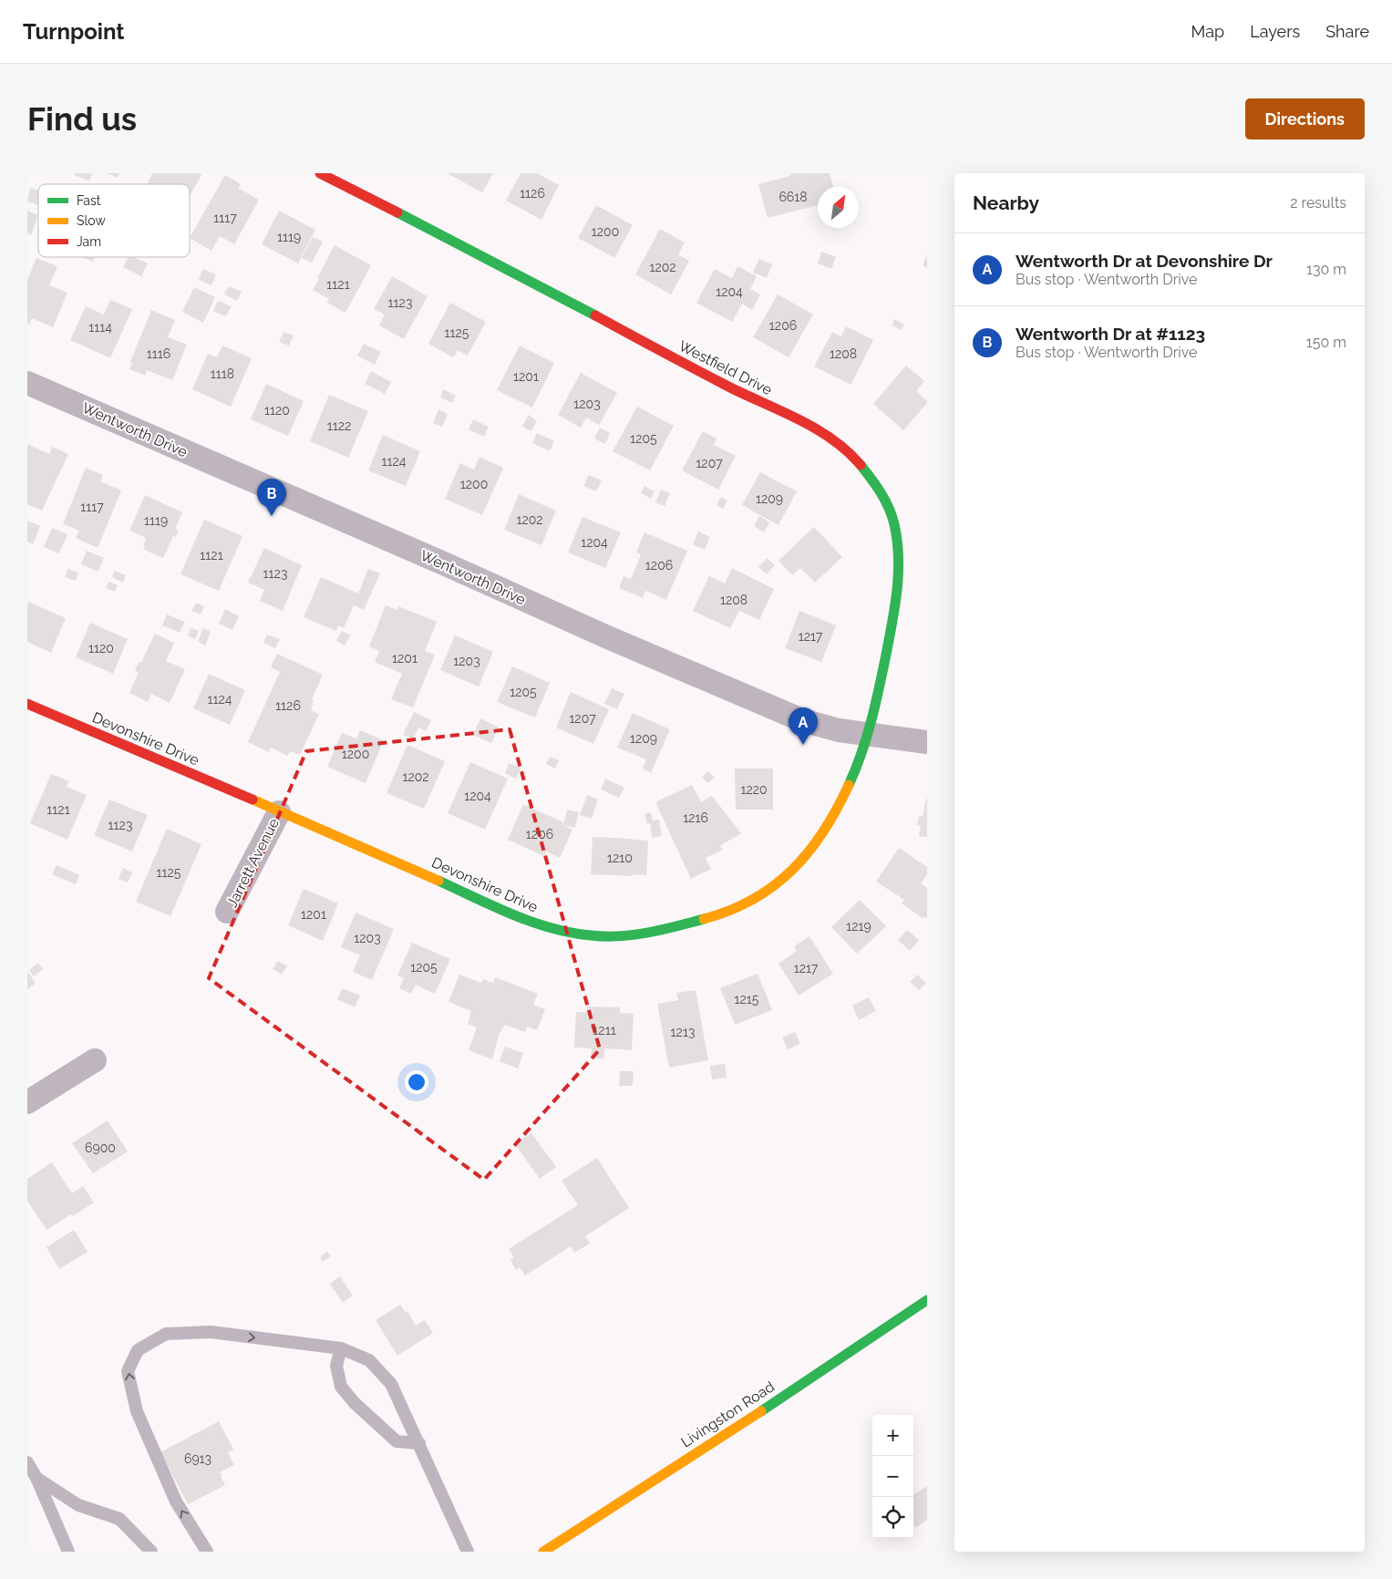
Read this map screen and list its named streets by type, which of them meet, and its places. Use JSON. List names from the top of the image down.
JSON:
{
  "streets": {
    "street": [
      "Westfield Drive",
      "Wentworth Drive",
      "Devonshire Drive",
      "Jarrett Avenue",
      "Livingston Road"
    ]
  },
  "crossings": [
    ["Westfield Drive", "Wentworth Drive"],
    ["Westfield Drive", "Devonshire Drive"],
    ["Wentworth Drive", "Devonshire Drive"],
    ["Devonshire Drive", "Jarrett Avenue"]
  ],
  "house_numbers": [
    "1126",
    "6618",
    "1117",
    "1200",
    "1119",
    "1202",
    "1121",
    "1204",
    "1123",
    "1206",
    "1114",
    "1125",
    "1116",
    "1208",
    "1118",
    "1201",
    "1203",
    "1120",
    "1122",
    "1205",
    "1124",
    "1207",
    "1200",
    "1209",
    "1117",
    "1202",
    "1119",
    "1204",
    "1121",
    "1206",
    "1123",
    "1208",
    "1217",
    "1120",
    "1201",
    "1203",
    "1205",
    "1124",
    "1126",
    "1207",
    "1209",
    "1200",
    "1202",
    "1220",
    "1204",
    "1121",
    "1216",
    "1123",
    "1206",
    "1210",
    "1125",
    "1201",
    "1219",
    "1203",
    "1205",
    "1217",
    "1215",
    "1211",
    "1213",
    "6900",
    "6913"
  ],
  "legend": ["Fast", "Slow", "Jam"],
  "north": "top right",
  "page": {
    "header": "Turnpoint",
    "nav": ["Map", "Layers", "Share"],
    "buttons": "Directions",
    "title": "Find us",
    "heading": ["Nearby", "2 results"],
    "list": [
      {
        "mark": "A",
        "name": "Wentworth Dr at Devonshire Dr",
        "note": "Bus stop · Wentworth Drive",
        "value": "130 m"
      },
      {
        "mark": "B",
        "name": "Wentworth Dr at #1123",
        "note": "Bus stop · Wentworth Drive",
        "value": "150 m"
      }
    ],
    "pins": ["B", "A"],
    "map_buttons": ["+", "−"]
  }
}
